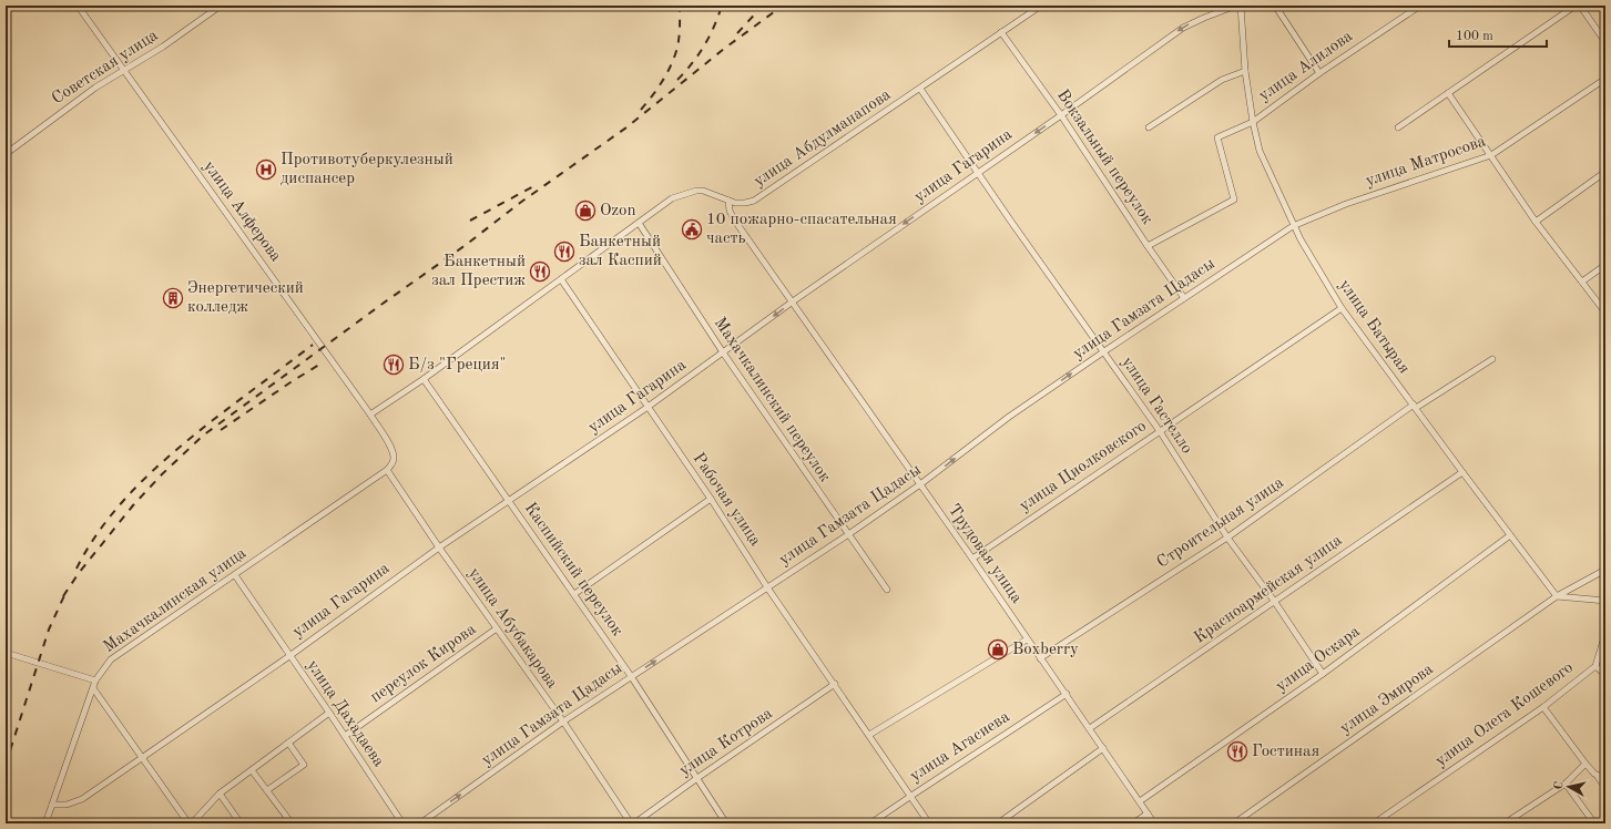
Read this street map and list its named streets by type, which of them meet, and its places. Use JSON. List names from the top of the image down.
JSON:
{
  "streets": {
    "street": [
      "улица Алилова",
      "Советская улица",
      "улица Абдулманапова",
      "Вокзальный переулок",
      "улица Матросова",
      "улица Гагарина",
      "улица Алферова",
      "улица Гамзата Цадасы",
      "улица Батырая",
      "Махачкалинский переулок",
      "улица Гастелло",
      "улица Циолковского",
      "Рабочая улица",
      "Строительная улица",
      "Трудовая улица",
      "Каспийский переулок",
      "Красноармейская улица",
      "Махачкалинская улица",
      "улица Абубакарова",
      "улица Оскара",
      "переулок Кирова",
      "улица Эмирова",
      "улица Дахадаева",
      "улица Олега Кошевого",
      "улица Котрова",
      "улица Агасиева"
    ]
  },
  "crossings": [
    ["улица Алилова", "Вокзальный переулок"],
    ["улица Алилова", "улица Батырая"],
    ["Советская улица", "улица Алферова"],
    ["улица Абдулманапова", "Вокзальный переулок"],
    ["улица Абдулманапова", "улица Алферова"],
    ["улица Абдулманапова", "Махачкалинский переулок"],
    ["улица Абдулманапова", "улица Гастелло"],
    ["улица Абдулманапова", "Рабочая улица"],
    ["улица Абдулманапова", "Трудовая улица"],
    ["улица Абдулманапова", "Каспийский переулок"],
    ["Вокзальный переулок", "улица Гагарина"],
    ["Вокзальный переулок", "улица Гамзата Цадасы"],
    ["улица Матросова", "улица Гамзата Цадасы"],
    ["улица Матросова", "улица Батырая"],
    ["улица Гагарина", "Махачкалинский переулок"],
    ["улица Гагарина", "улица Гастелло"],
    ["улица Гагарина", "Рабочая улица"],
    ["улица Гагарина", "Трудовая улица"],
    ["улица Гагарина", "Каспийский переулок"],
    ["улица Гагарина", "Махачкалинская улица"],
    ["улица Гагарина", "улица Абубакарова"],
    ["улица Гагарина", "улица Дахадаева"],
    ["улица Алферова", "Махачкалинская улица"],
    ["улица Гамзата Цадасы", "улица Батырая"],
    ["улица Гамзата Цадасы", "Махачкалинский переулок"],
    ["улица Гамзата Цадасы", "улица Гастелло"],
    ["улица Гамзата Цадасы", "Рабочая улица"],
    ["улица Гамзата Цадасы", "Трудовая улица"],
    ["улица Гамзата Цадасы", "Каспийский переулок"],
    ["улица Гамзата Цадасы", "улица Абубакарова"],
    ["улица Батырая", "улица Циолковского"],
    ["улица Батырая", "Строительная улица"],
    ["улица Батырая", "Красноармейская улица"],
    ["улица Батырая", "улица Оскара"],
    ["улица Батырая", "улица Эмирова"],
    ["улица Гастелло", "улица Циолковского"],
    ["улица Гастелло", "Строительная улица"],
    ["улица Гастелло", "Красноармейская улица"],
    ["улица Гастелло", "улица Оскара"],
    ["улица Циолковского", "Трудовая улица"],
    ["Рабочая улица", "улица Котрова"],
    ["Рабочая улица", "улица Агасиева"],
    ["Строительная улица", "Трудовая улица"],
    ["Трудовая улица", "Красноармейская улица"],
    ["Трудовая улица", "улица Оскара"],
    ["Трудовая улица", "улица Агасиева"],
    ["Каспийский переулок", "улица Котрова"],
    ["Махачкалинская улица", "улица Абубакарова"],
    ["Махачкалинская улица", "улица Дахадаева"],
    ["улица Абубакарова", "переулок Кирова"],
    ["улица Абубакарова", "улица Котрова"],
    ["переулок Кирова", "улица Дахадаева"]
  ],
  "one_way": ["улица Гагарина", "улица Гамзата Цадасы"],
  "places": {
    "hospital": ["Противотуберкулезный диспансер"],
    "shop": ["Ozon", "Boxberry"],
    "public building": ["10 пожарно-спасательная часть"],
    "restaurant": [
      "Банкетный зал Каспий",
      "Банкетный зал Престиж",
      "Б/з \"Греция\"",
      "Гостиная"
    ],
    "building": ["Энергетический колледж"]
  },
  "scale_bar": "100 m",
  "north": "left"
}
